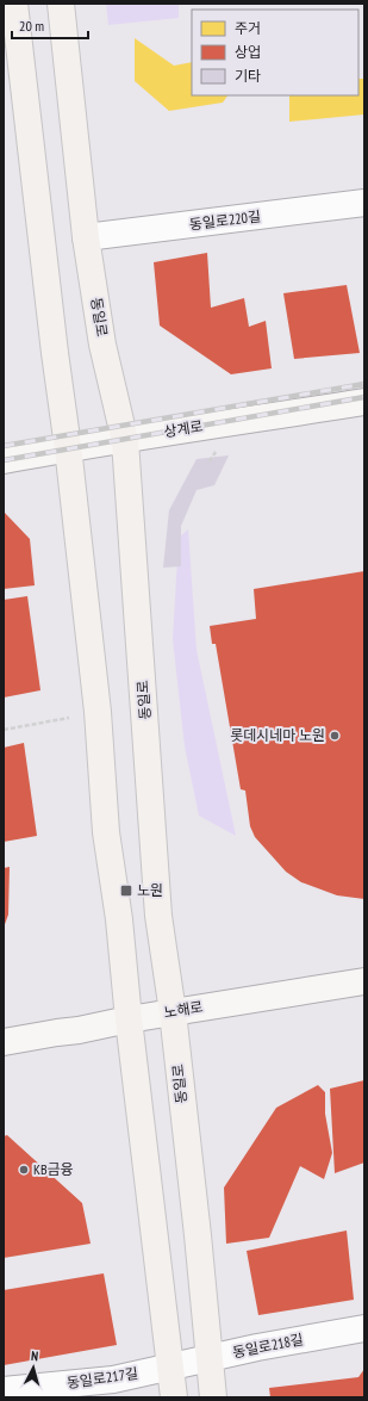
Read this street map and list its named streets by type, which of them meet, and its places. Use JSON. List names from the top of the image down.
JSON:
{
  "streets": {
    "main road": ["동일로", "상계로", "노해로"],
    "street": ["동일로220길", "동일로218길", "동일로217길"]
  },
  "crossings": [
    ["동일로220길", "동일로"],
    ["동일로", "상계로"],
    ["동일로", "노해로"],
    ["동일로", "동일로218길"],
    ["동일로218길", "동일로217길"]
  ],
  "places": {
    "other": ["롯데시네마 노원", "KB금융"],
    "transit": ["노원"]
  },
  "legend": ["주거", "상업", "기타"],
  "scale_bar": "20 m",
  "north": "top"
}
